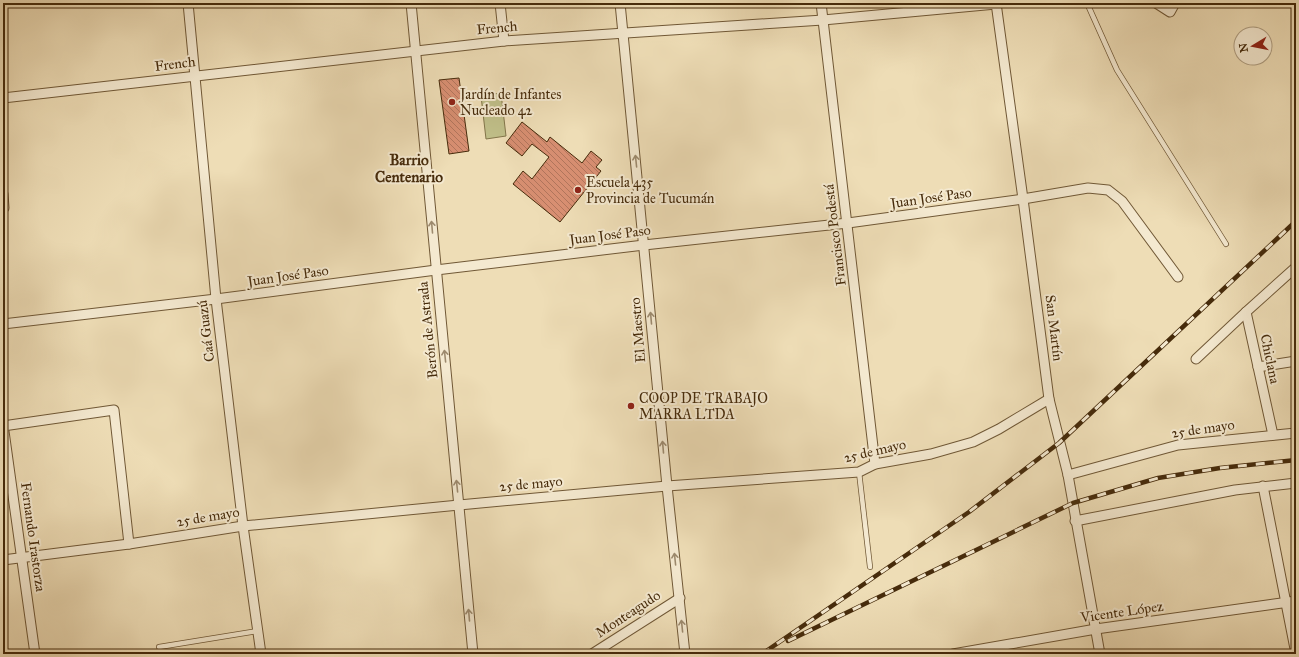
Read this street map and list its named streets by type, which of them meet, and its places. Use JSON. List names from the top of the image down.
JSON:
{
  "streets": {
    "street": [
      "French",
      "Juan José Paso",
      "Francisco Podestá",
      "San Martín",
      "Berón de Astrada",
      "El Maestro",
      "Caá Guazú",
      "Chiclana",
      "25 de mayo",
      "Fernando Irastorza",
      "Vicente López",
      "Monteagudo"
    ]
  },
  "crossings": [
    ["French", "Francisco Podestá"],
    ["French", "San Martín"],
    ["French", "Berón de Astrada"],
    ["French", "El Maestro"],
    ["French", "Caá Guazú"],
    ["Juan José Paso", "Francisco Podestá"],
    ["Juan José Paso", "San Martín"],
    ["Juan José Paso", "Berón de Astrada"],
    ["Juan José Paso", "El Maestro"],
    ["Juan José Paso", "Caá Guazú"],
    ["Francisco Podestá", "25 de mayo"],
    ["San Martín", "25 de mayo"],
    ["San Martín", "Vicente López"],
    ["Berón de Astrada", "25 de mayo"],
    ["El Maestro", "25 de mayo"],
    ["El Maestro", "Monteagudo"],
    ["Caá Guazú", "25 de mayo"],
    ["Chiclana", "25 de mayo"],
    ["25 de mayo", "Fernando Irastorza"]
  ],
  "one_way": ["Berón de Astrada", "El Maestro"],
  "districts": ["Barrio Centenario"],
  "places": ["Jardín de Infantes Nucleado 42", "Escuela 435 Provincia de Tucumán", "COOP DE TRABAJO MARRA LTDA"],
  "north": "left"
}
